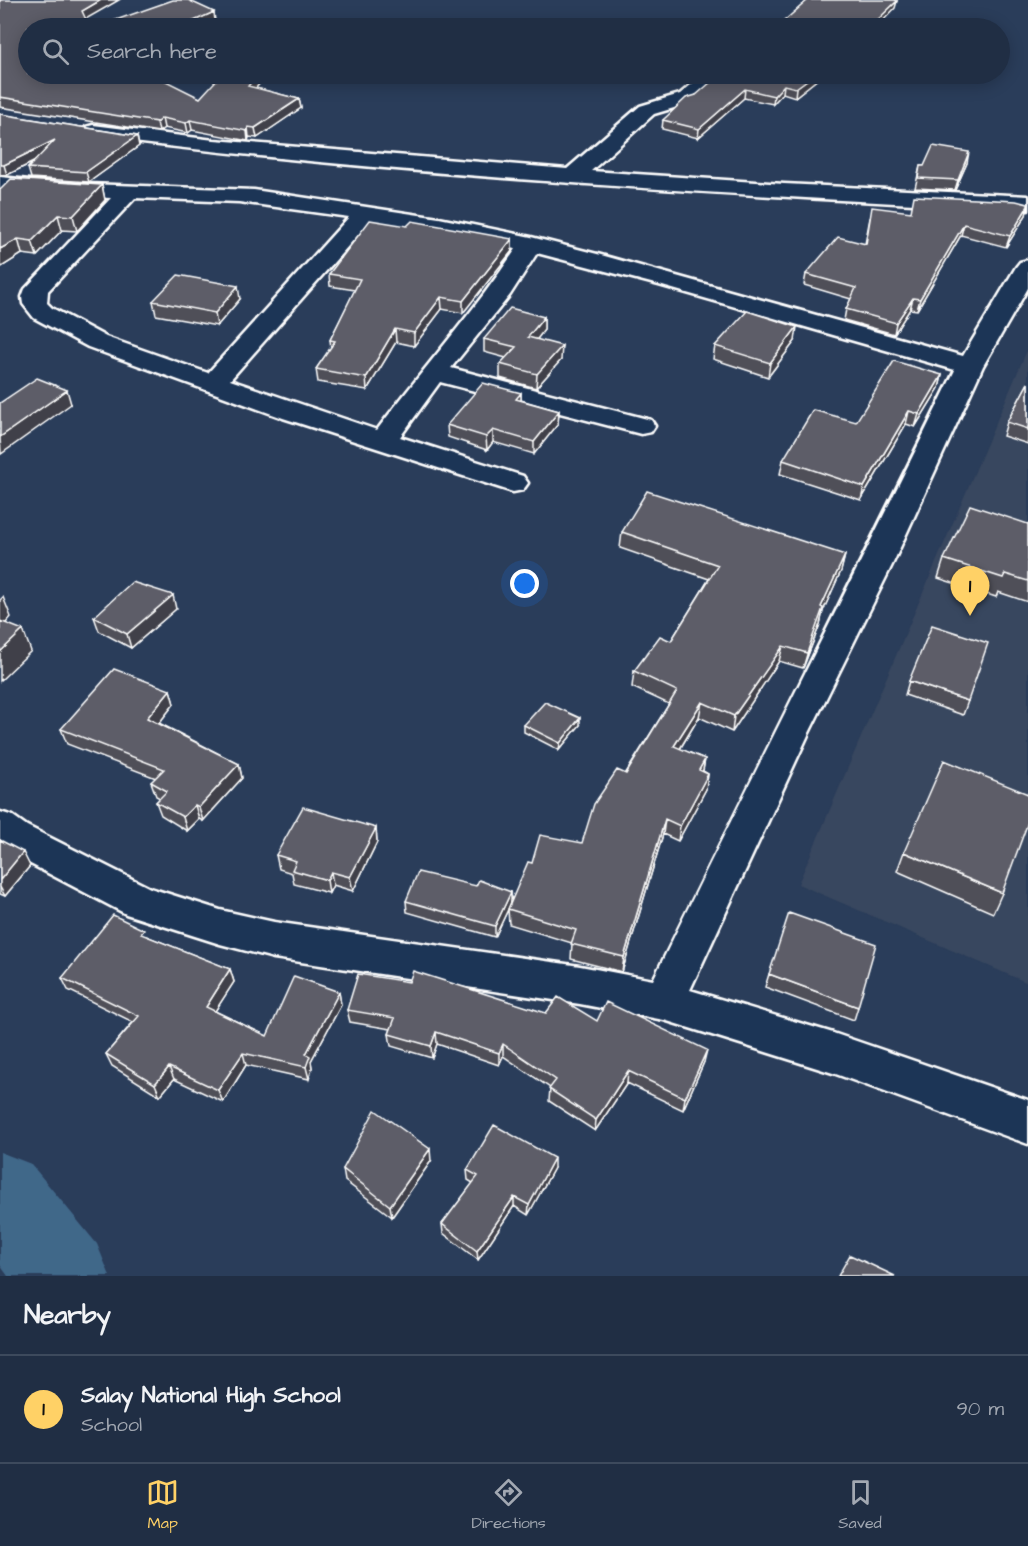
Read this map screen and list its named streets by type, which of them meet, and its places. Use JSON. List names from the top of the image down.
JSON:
{
  "page": {
    "search": "Search here",
    "pins": "1",
    "heading": "Nearby",
    "list": [
      {
        "mark": "1",
        "name": "Salay National High School",
        "note": "School",
        "value": "90 m"
      }
    ],
    "nav": ["Map", "Directions", "Saved"]
  }
}
